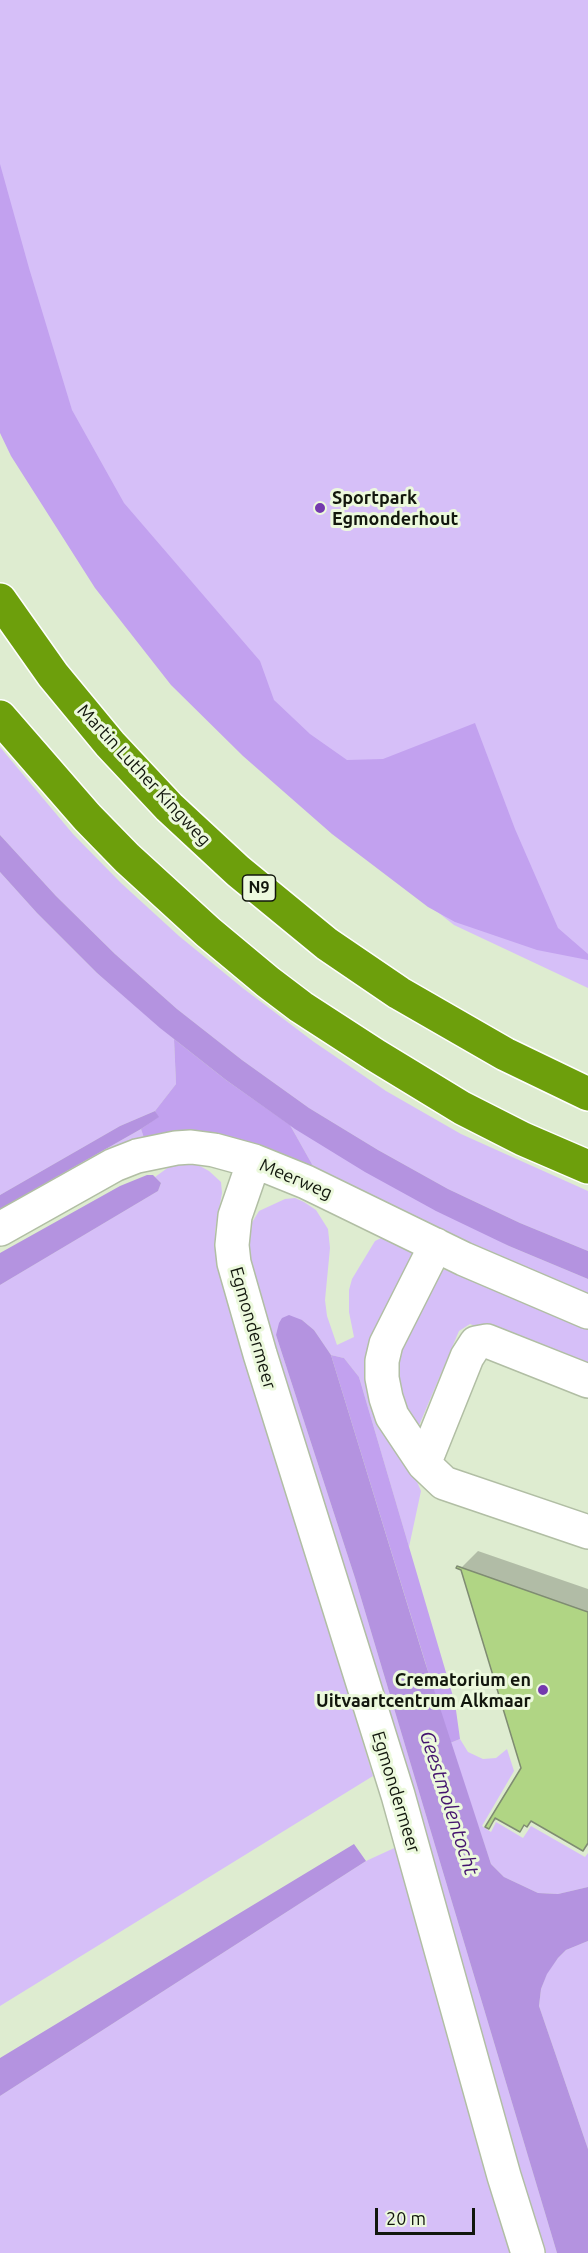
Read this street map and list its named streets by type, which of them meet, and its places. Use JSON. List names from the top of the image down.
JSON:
{
  "streets": {
    "highway": ["Martin Luther Kingweg", "N9"],
    "street": ["Meerweg", "Egmondermeer"]
  },
  "crossings": [
    ["Meerweg", "Egmondermeer"]
  ],
  "water": ["Geestmolentocht"],
  "places": ["Sportpark Egmonderhout", "Crematorium en Uitvaartcentrum Alkmaar"],
  "scale_bar": "20 m"
}
